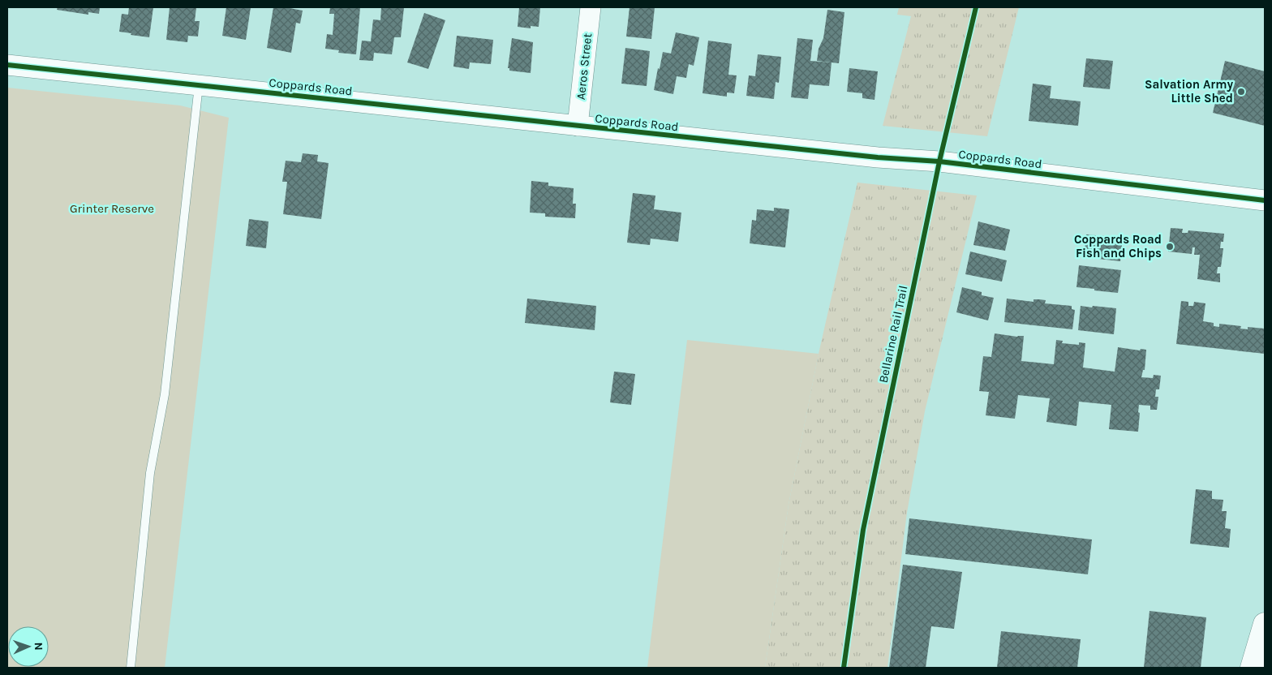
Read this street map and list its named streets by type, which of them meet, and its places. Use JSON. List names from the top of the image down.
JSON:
{
  "streets": {
    "street": ["Aeros Street", "Coppards Road"],
    "cycle path": ["Bellarine Rail Trail"]
  },
  "crossings": [
    ["Aeros Street", "Coppards Road"]
  ],
  "parks": ["Grinter Reserve"],
  "places": ["Salvation Army Little Shed", "Coppards Road Fish and Chips"],
  "north": "right"
}
